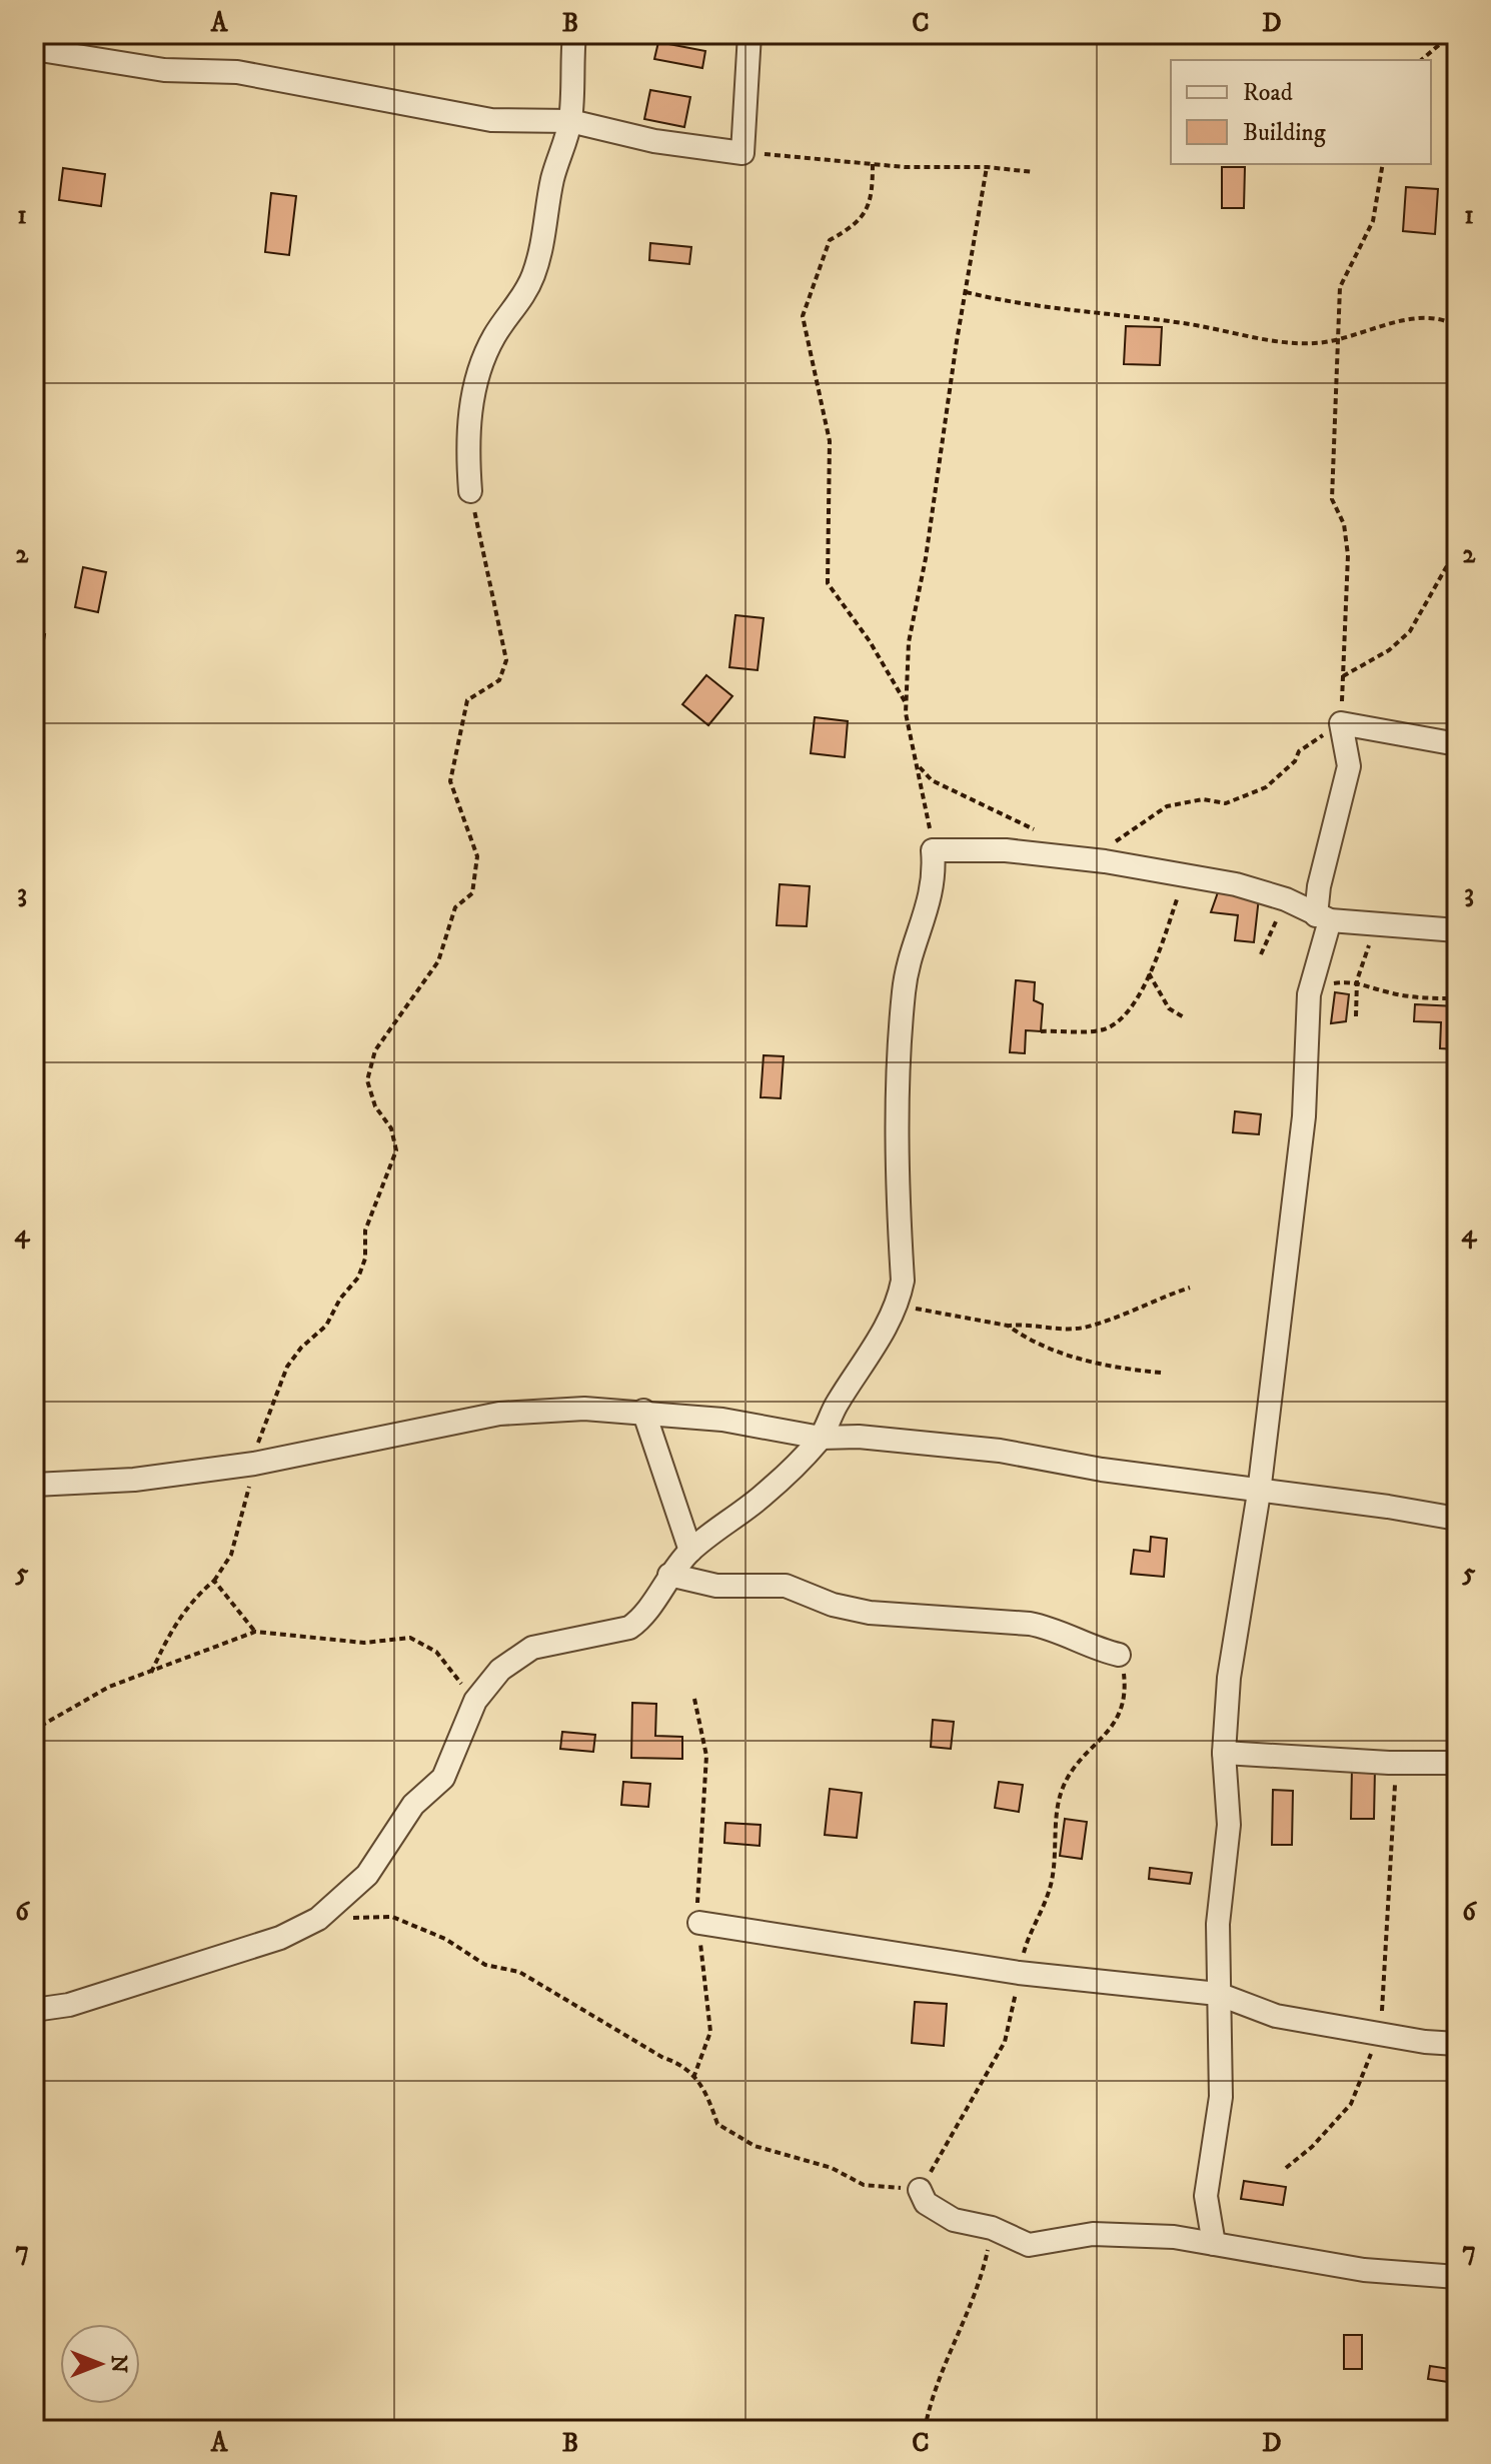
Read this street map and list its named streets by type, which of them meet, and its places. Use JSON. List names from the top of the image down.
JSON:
{
  "legend": ["Road", "Building"],
  "north": "right",
  "grid": {
    "columns": [
      "A",
      "B",
      "C",
      "D"
    ],
    "rows": [
      "1",
      "2",
      "3",
      "4",
      "5",
      "6",
      "7"
    ]
  }
}
